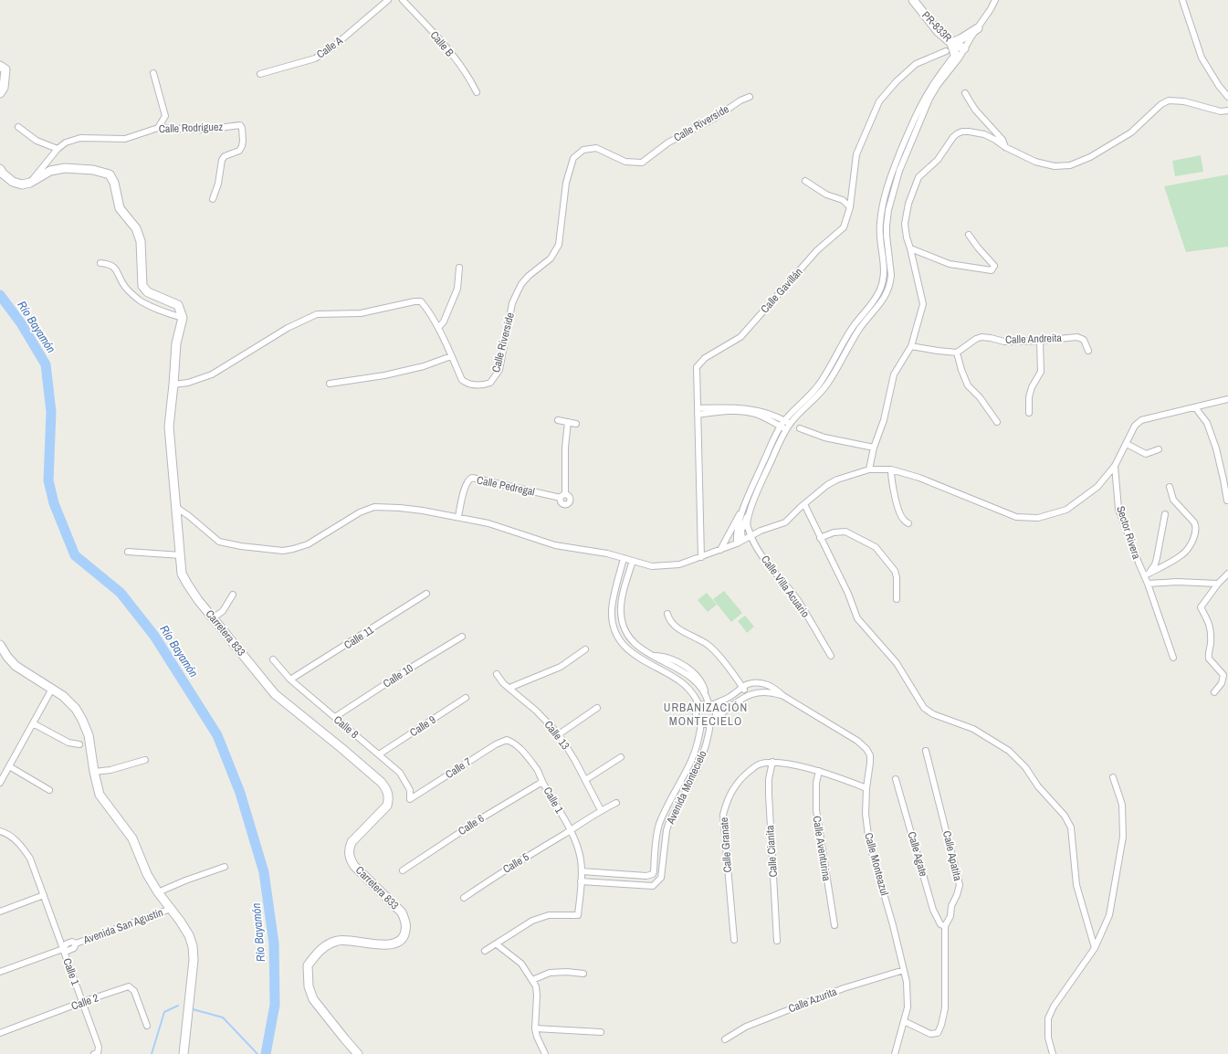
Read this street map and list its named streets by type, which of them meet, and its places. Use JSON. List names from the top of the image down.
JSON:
{
  "streets": {
    "street": [
      "PR-833R",
      "Calle B",
      "Calle A",
      "Calle Riverside",
      "Calle Rodríguez",
      "Calle Gavillán",
      "Calle Andreíta",
      "Calle Pedregal",
      "Sector Rivera",
      "Calle Villa Acuario",
      "Carretera 833",
      "Calle 11",
      "Calle 10",
      "Calle 9",
      "Calle 8",
      "Calle 13",
      "Calle 7",
      "Avenida Montecielo",
      "Calle 1",
      "Calle 6",
      "Calle Granate",
      "Calle Aventurina",
      "Calle Cianita",
      "Calle Agate",
      "Calle Apatita",
      "Calle 5",
      "Calle Monteazul",
      "Avenida San Agustín",
      "Calle Azurita",
      "Calle 2"
    ]
  },
  "crossings": [
    ["Calle Riverside", "Carretera 833"],
    ["Calle 11", "Calle 8"],
    ["Calle 10", "Calle 8"],
    ["Calle 9", "Calle 8"],
    ["Calle 8", "Calle 7"],
    ["Calle 13", "Calle 5"],
    ["Calle 7", "Calle 1"],
    ["Avenida Montecielo", "Calle 1"],
    ["Avenida Montecielo", "Calle Monteazul"],
    ["Calle 1", "Calle 6"],
    ["Calle 1", "Calle 5"],
    ["Calle 1", "Avenida San Agustín"],
    ["Calle 1", "Calle 2"],
    ["Calle Granate", "Calle Aventurina"],
    ["Calle Granate", "Calle Cianita"],
    ["Calle Granate", "Calle Monteazul"],
    ["Calle Agate", "Calle Apatita"],
    ["Calle Apatita", "Calle Monteazul"],
    ["Calle Monteazul", "Calle Azurita"]
  ],
  "districts": ["URBANIZACIÓN MONTECIELO"],
  "water": ["Río Bayamón"]
}
